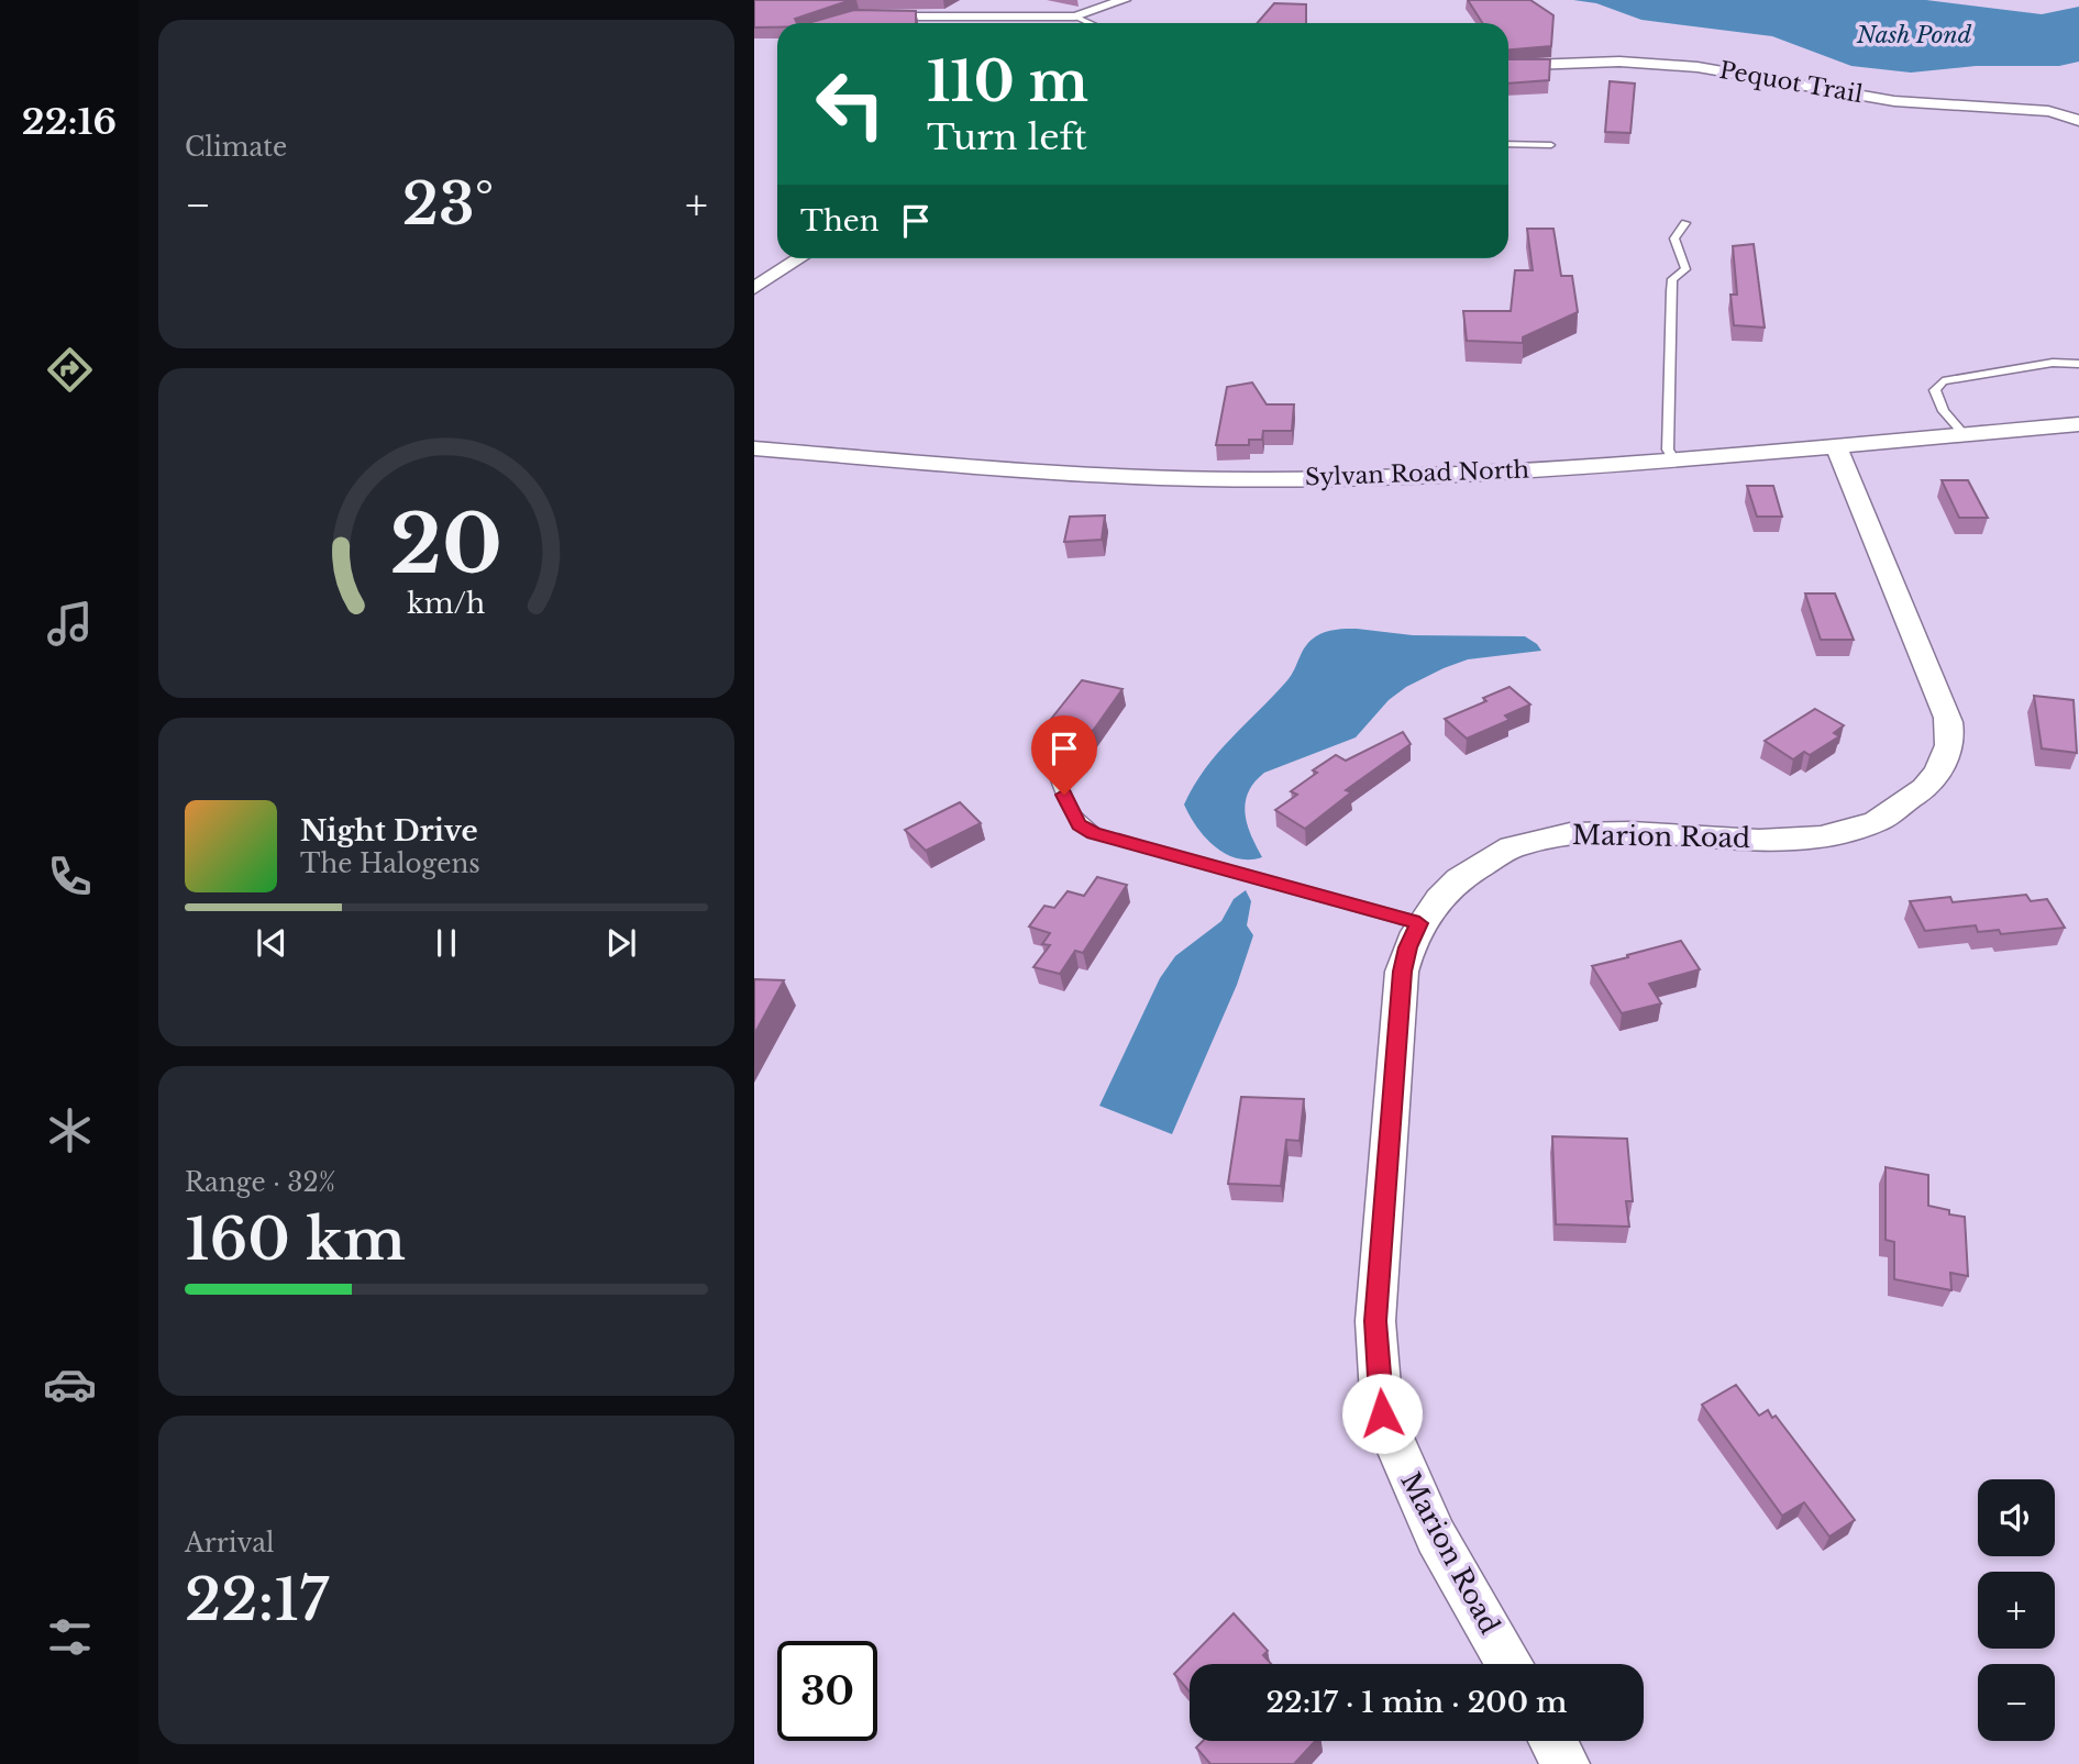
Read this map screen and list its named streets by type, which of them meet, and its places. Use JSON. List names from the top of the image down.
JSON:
{
  "streets": {
    "street": ["Pequot Trail", "Sylvan Road North", "Marion Road"]
  },
  "crossings": [
    ["Sylvan Road North", "Marion Road"]
  ],
  "water": ["Nash Pond"],
  "page": {
    "tabs": "22:16",
    "tile": [
      "Climate",
      ["Range · 32%", "160 km"],
      ["Arrival", "22:17"]
    ],
    "turn": ["110 m", "Turn left"],
    "heat": ["−", "23°", "+"],
    "then": "Then",
    "song": ["Night Drive", "The Halogens"],
    "map_buttons": ["+", "−"],
    "limit": "30",
    "trip": "22:17 · 1 min · 200 m",
    "gauge": ["20", "km/h"]
  }
}
